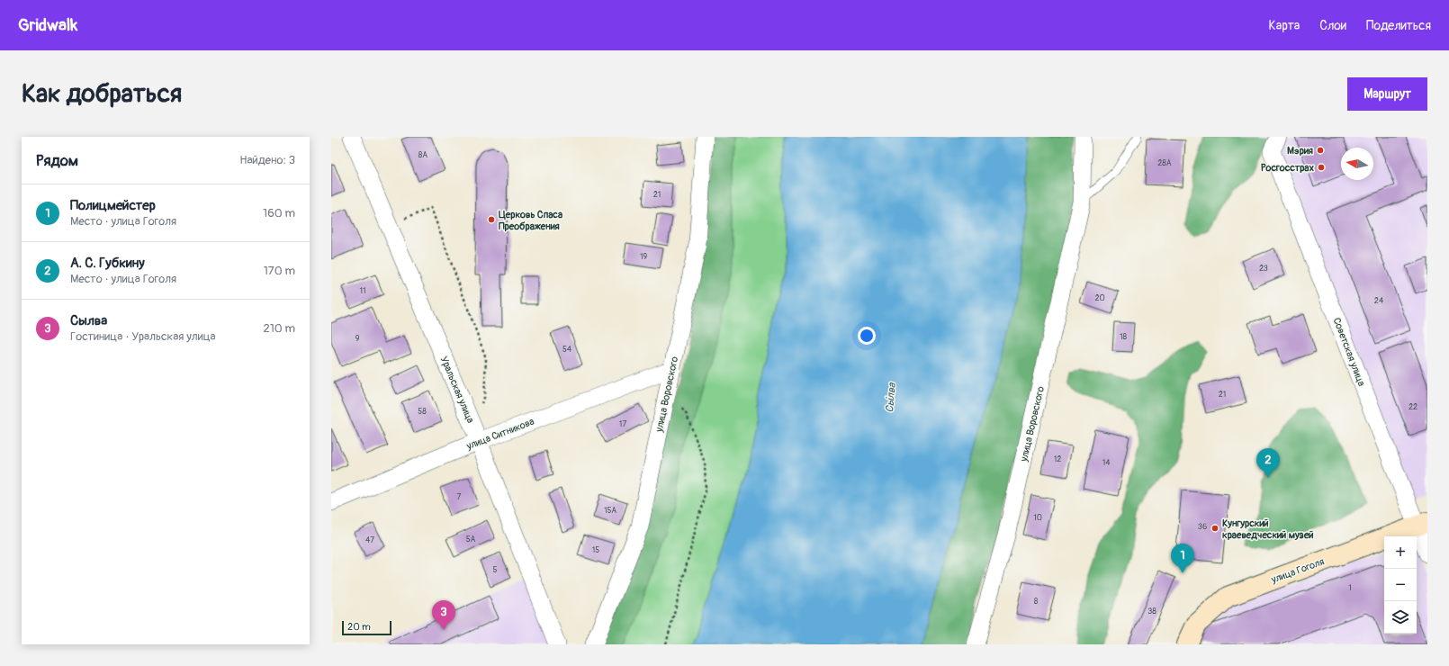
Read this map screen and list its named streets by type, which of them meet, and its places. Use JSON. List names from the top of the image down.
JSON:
{
  "streets": {
    "street": [
      "Советская улица",
      "Уральская улица",
      "улица Воровского",
      "улица Ситникова",
      "улица Гоголя"
    ]
  },
  "crossings": [
    ["Советская улица", "улица Гоголя"],
    ["Уральская улица", "улица Ситникова"],
    ["улица Воровского", "улица Ситникова"]
  ],
  "water": ["Сы́лва"],
  "places": [
    "Мэрия",
    "Росгосстрах",
    "Церковь Спаса Преображения",
    "Кунгурский краеведческий музей"
  ],
  "house_numbers": [
    "8А",
    "28А",
    "21",
    "19",
    "23",
    "11",
    "20",
    "24",
    "18",
    "9",
    "54",
    "21",
    "22",
    "58",
    "17",
    "12",
    "14",
    "7",
    "15А",
    "10",
    "36",
    "5А",
    "47",
    "15",
    "5",
    "1",
    "8",
    "38"
  ],
  "scale_bar": "20 m",
  "north": "left",
  "page": {
    "header": "Gridwalk",
    "nav": ["Карта", "Слои", "Поделиться"],
    "buttons": "Маршрут",
    "title": "Как добраться",
    "heading": ["Рядом", "Найдено: 3"],
    "list": [
      {
        "mark": "1",
        "name": "Полицмейстер",
        "note": "Место · улица Гоголя",
        "value": "160 m"
      },
      {
        "mark": "2",
        "name": "А. С. Губкину",
        "note": "Место · улица Гоголя",
        "value": "170 m"
      },
      {
        "mark": "3",
        "name": "Сылва",
        "note": "Гостиница · Уральская улица",
        "value": "210 m"
      }
    ],
    "pins": ["2", "1", "3"],
    "map_buttons": ["+", "−"],
    "scale": "20 m"
  }
}
